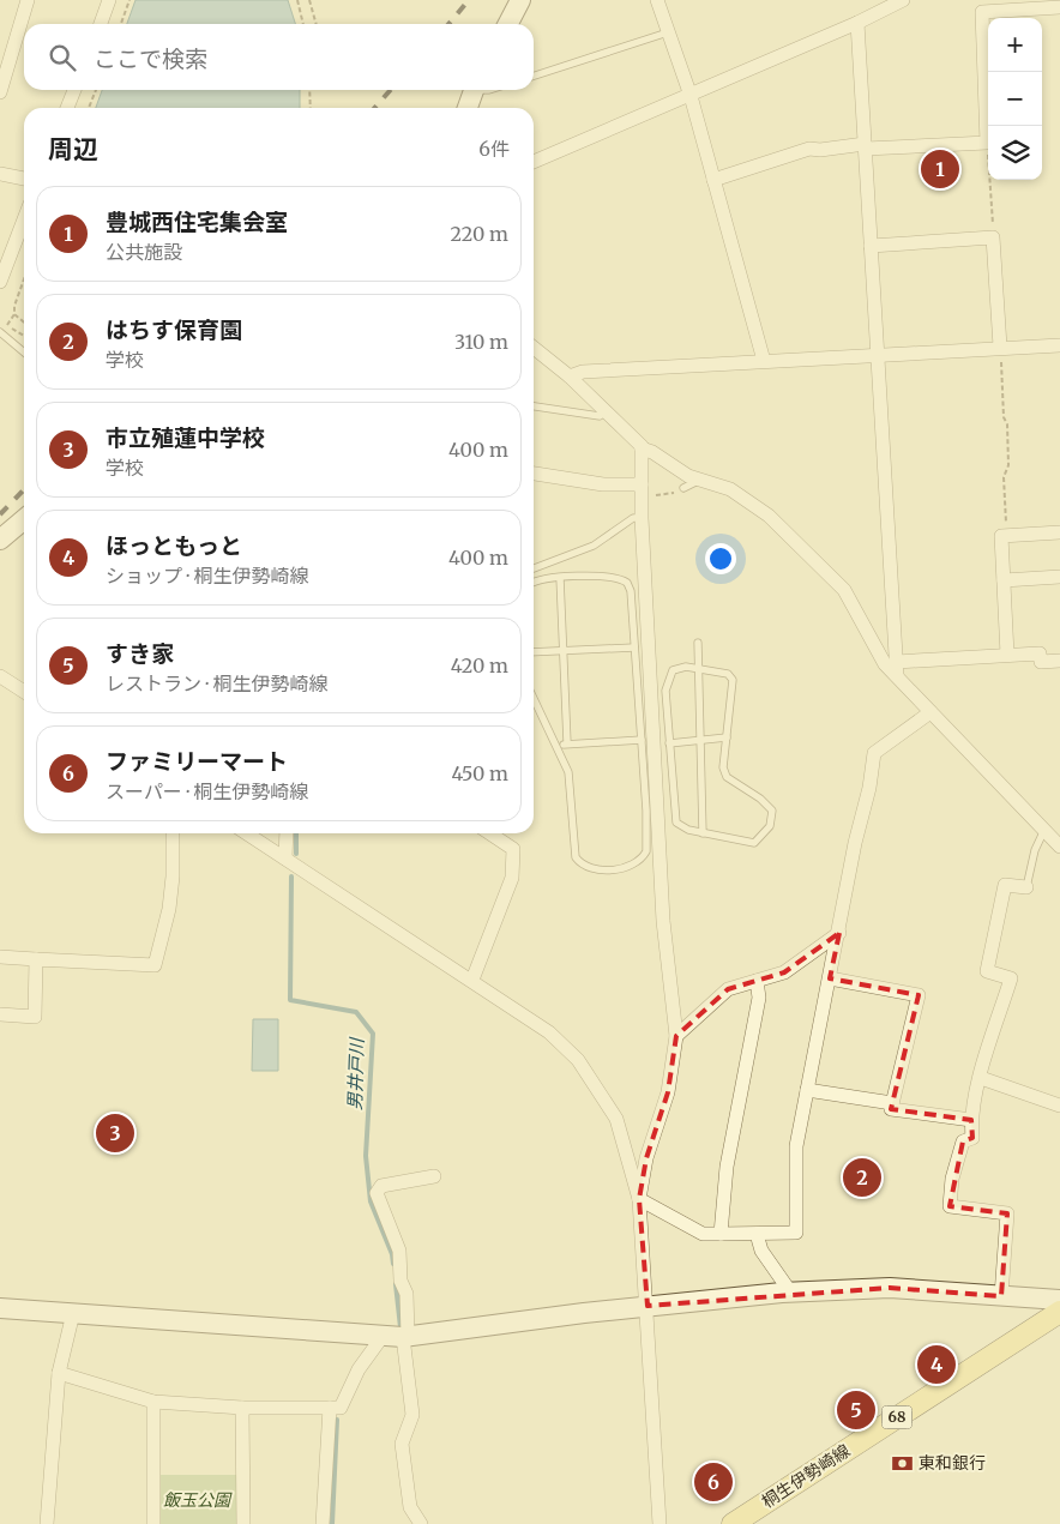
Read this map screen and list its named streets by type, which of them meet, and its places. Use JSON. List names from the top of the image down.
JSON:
{
  "streets": {
    "main road": ["68", "桐生伊勢崎線"]
  },
  "water": ["男井戸川"],
  "parks": ["飯玉公園"],
  "places": {
    "bank": ["東和銀行"]
  },
  "page": {
    "map_buttons": ["+", "−"],
    "search": "ここで検索",
    "heading": ["周辺", "6件"],
    "pins": [
      "1",
      "3",
      "2",
      "4",
      "5",
      "6"
    ],
    "list": [
      {
        "mark": "1",
        "name": "豊城西住宅集会室",
        "note": "公共施設",
        "value": "220 m"
      },
      {
        "mark": "2",
        "name": "はちす保育園",
        "note": "学校",
        "value": "310 m"
      },
      {
        "mark": "3",
        "name": "市立殖蓮中学校",
        "note": "学校",
        "value": "400 m"
      },
      {
        "mark": "4",
        "name": "ほっともっと",
        "note": "ショップ · 桐生伊勢崎線",
        "value": "400 m"
      },
      {
        "mark": "5",
        "name": "すき家",
        "note": "レストラン · 桐生伊勢崎線",
        "value": "420 m"
      },
      {
        "mark": "6",
        "name": "ファミリーマート",
        "note": "スーパー · 桐生伊勢崎線",
        "value": "450 m"
      }
    ]
  }
}
